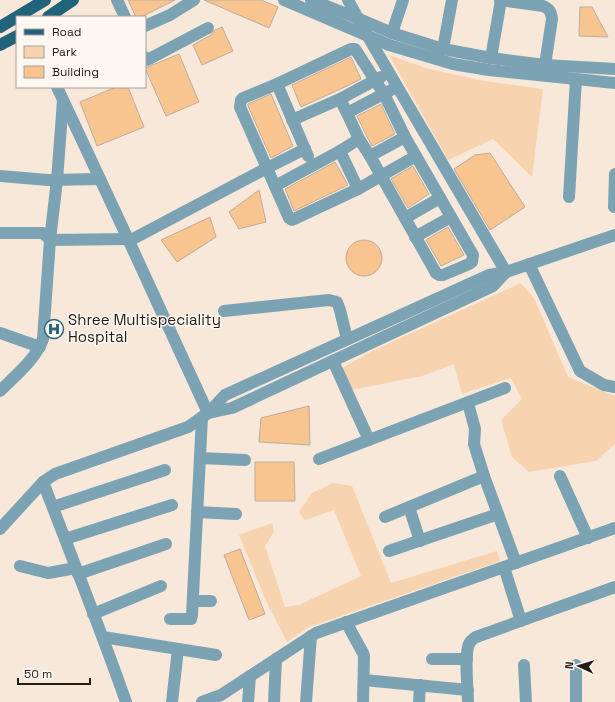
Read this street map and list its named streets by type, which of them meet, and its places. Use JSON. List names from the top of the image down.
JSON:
{
  "places": {
    "hospital": ["Shree Multispeciality Hospital"]
  },
  "legend": ["Road", "Park", "Building"],
  "scale_bar": "50 m",
  "north": "left"
}
